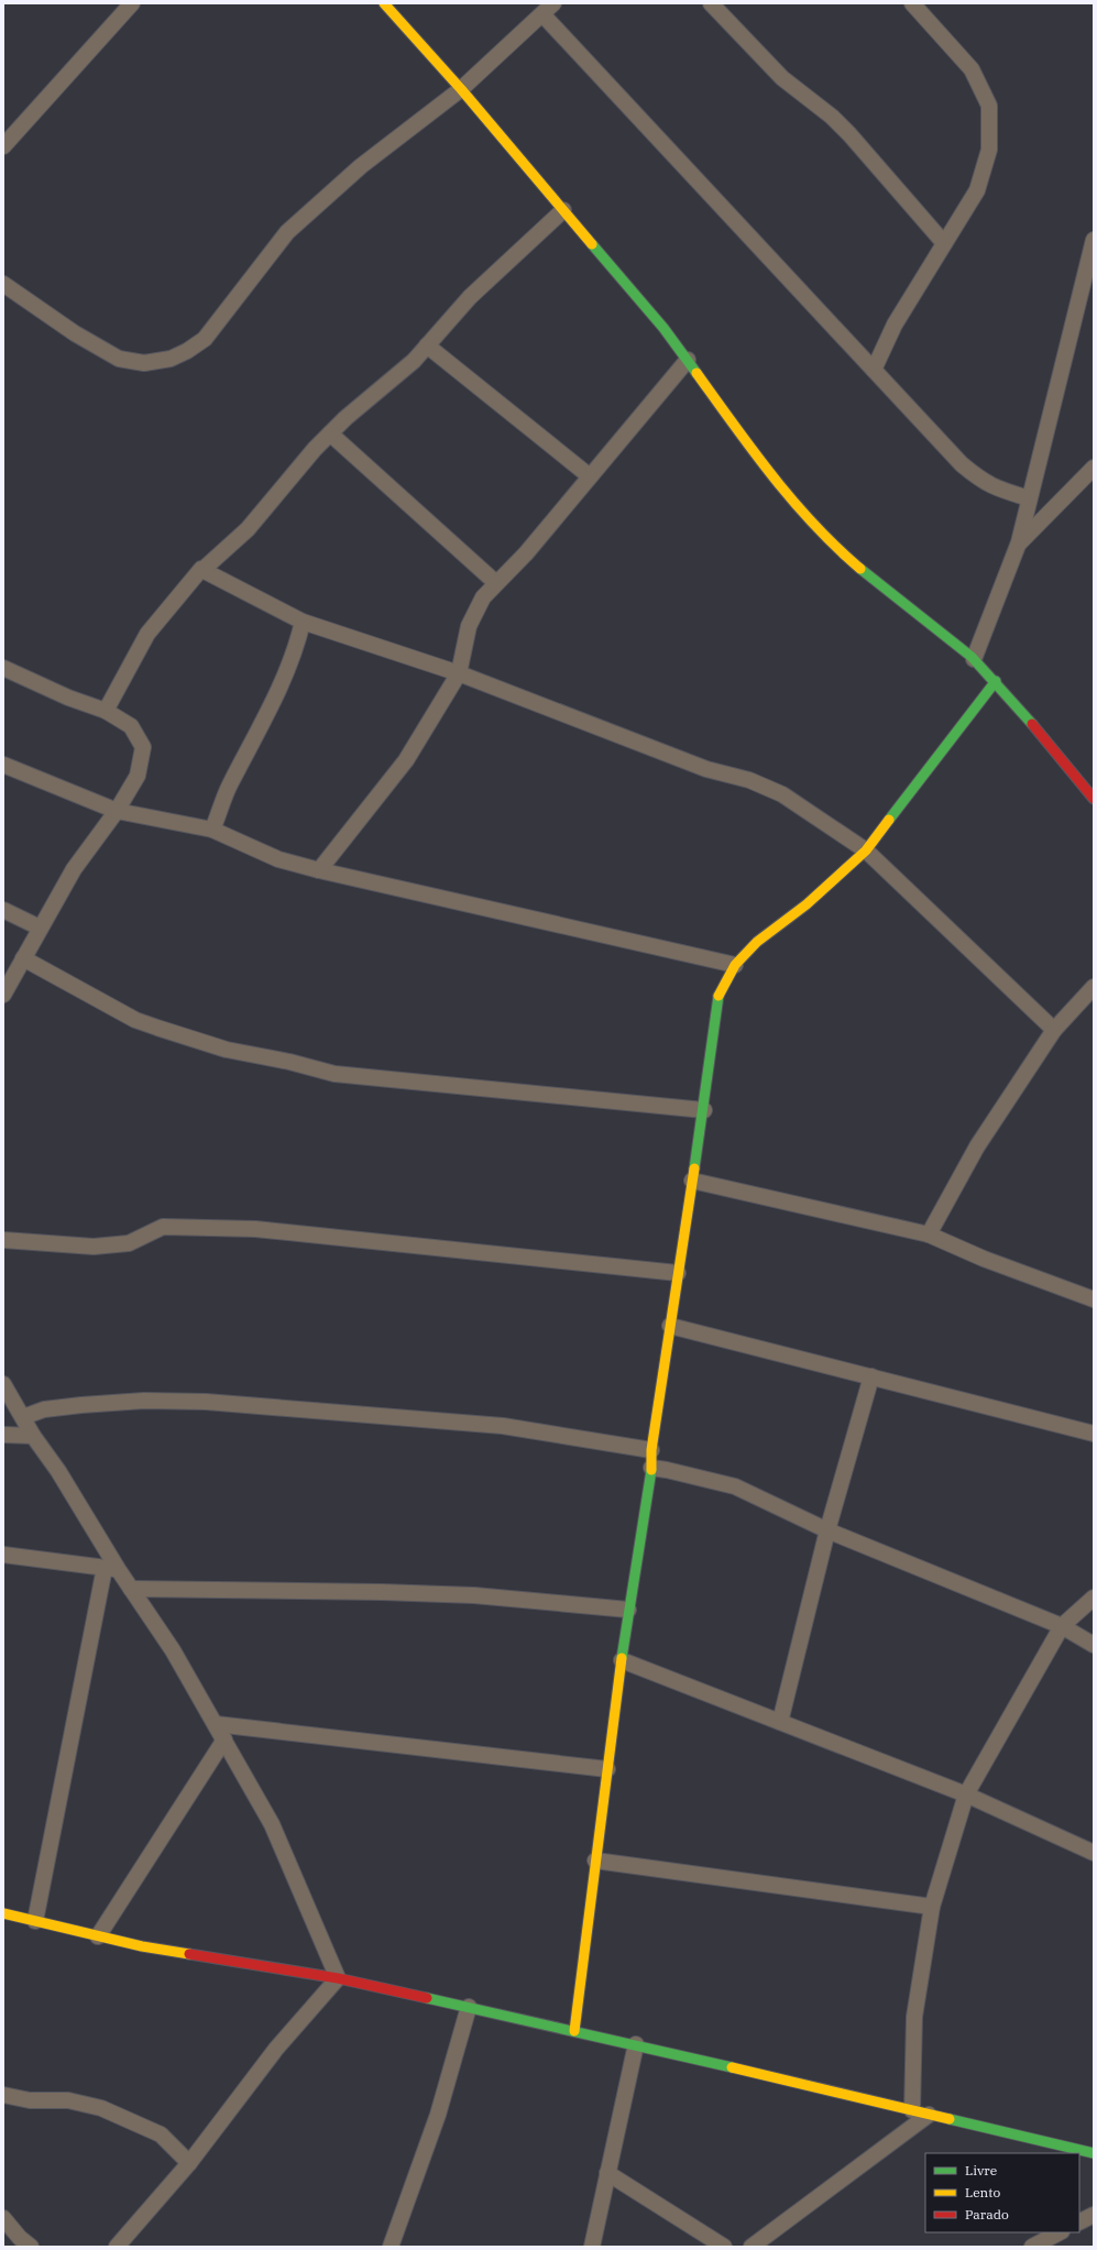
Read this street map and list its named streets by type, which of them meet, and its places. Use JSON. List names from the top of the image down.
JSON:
{
  "legend": ["Livre", "Lento", "Parado"]
}
